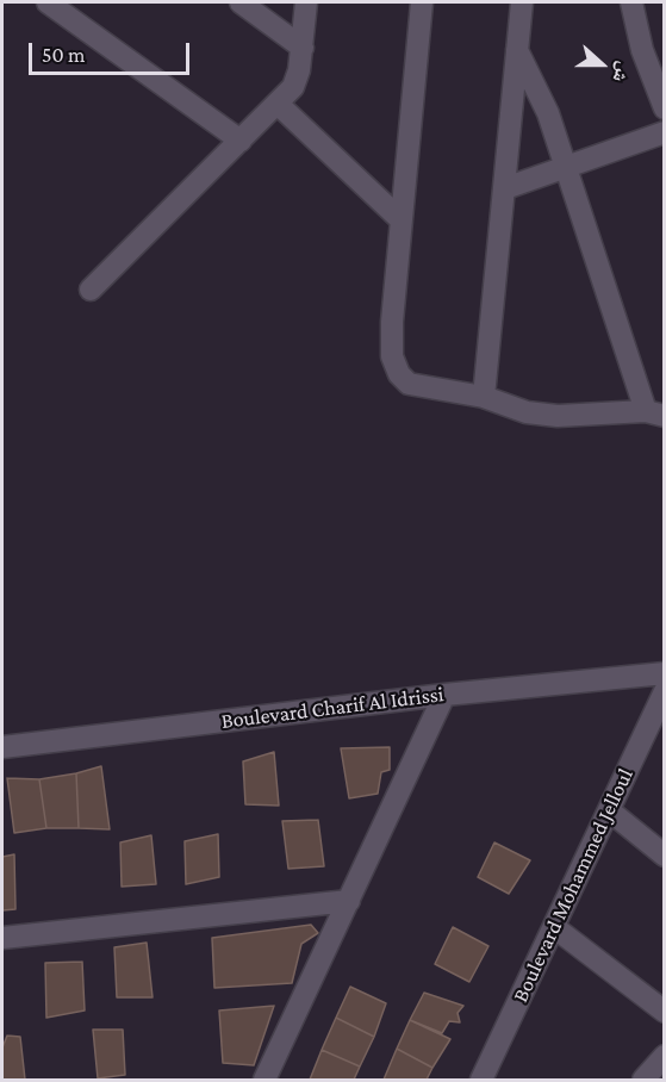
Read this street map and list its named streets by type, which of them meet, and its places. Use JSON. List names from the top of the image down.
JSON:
{
  "streets": {
    "street": ["Boulevard Charif Al Idrissi", "Boulevard Mohammed Jelloul"]
  },
  "scale_bar": "50 m",
  "north": "right"
}
